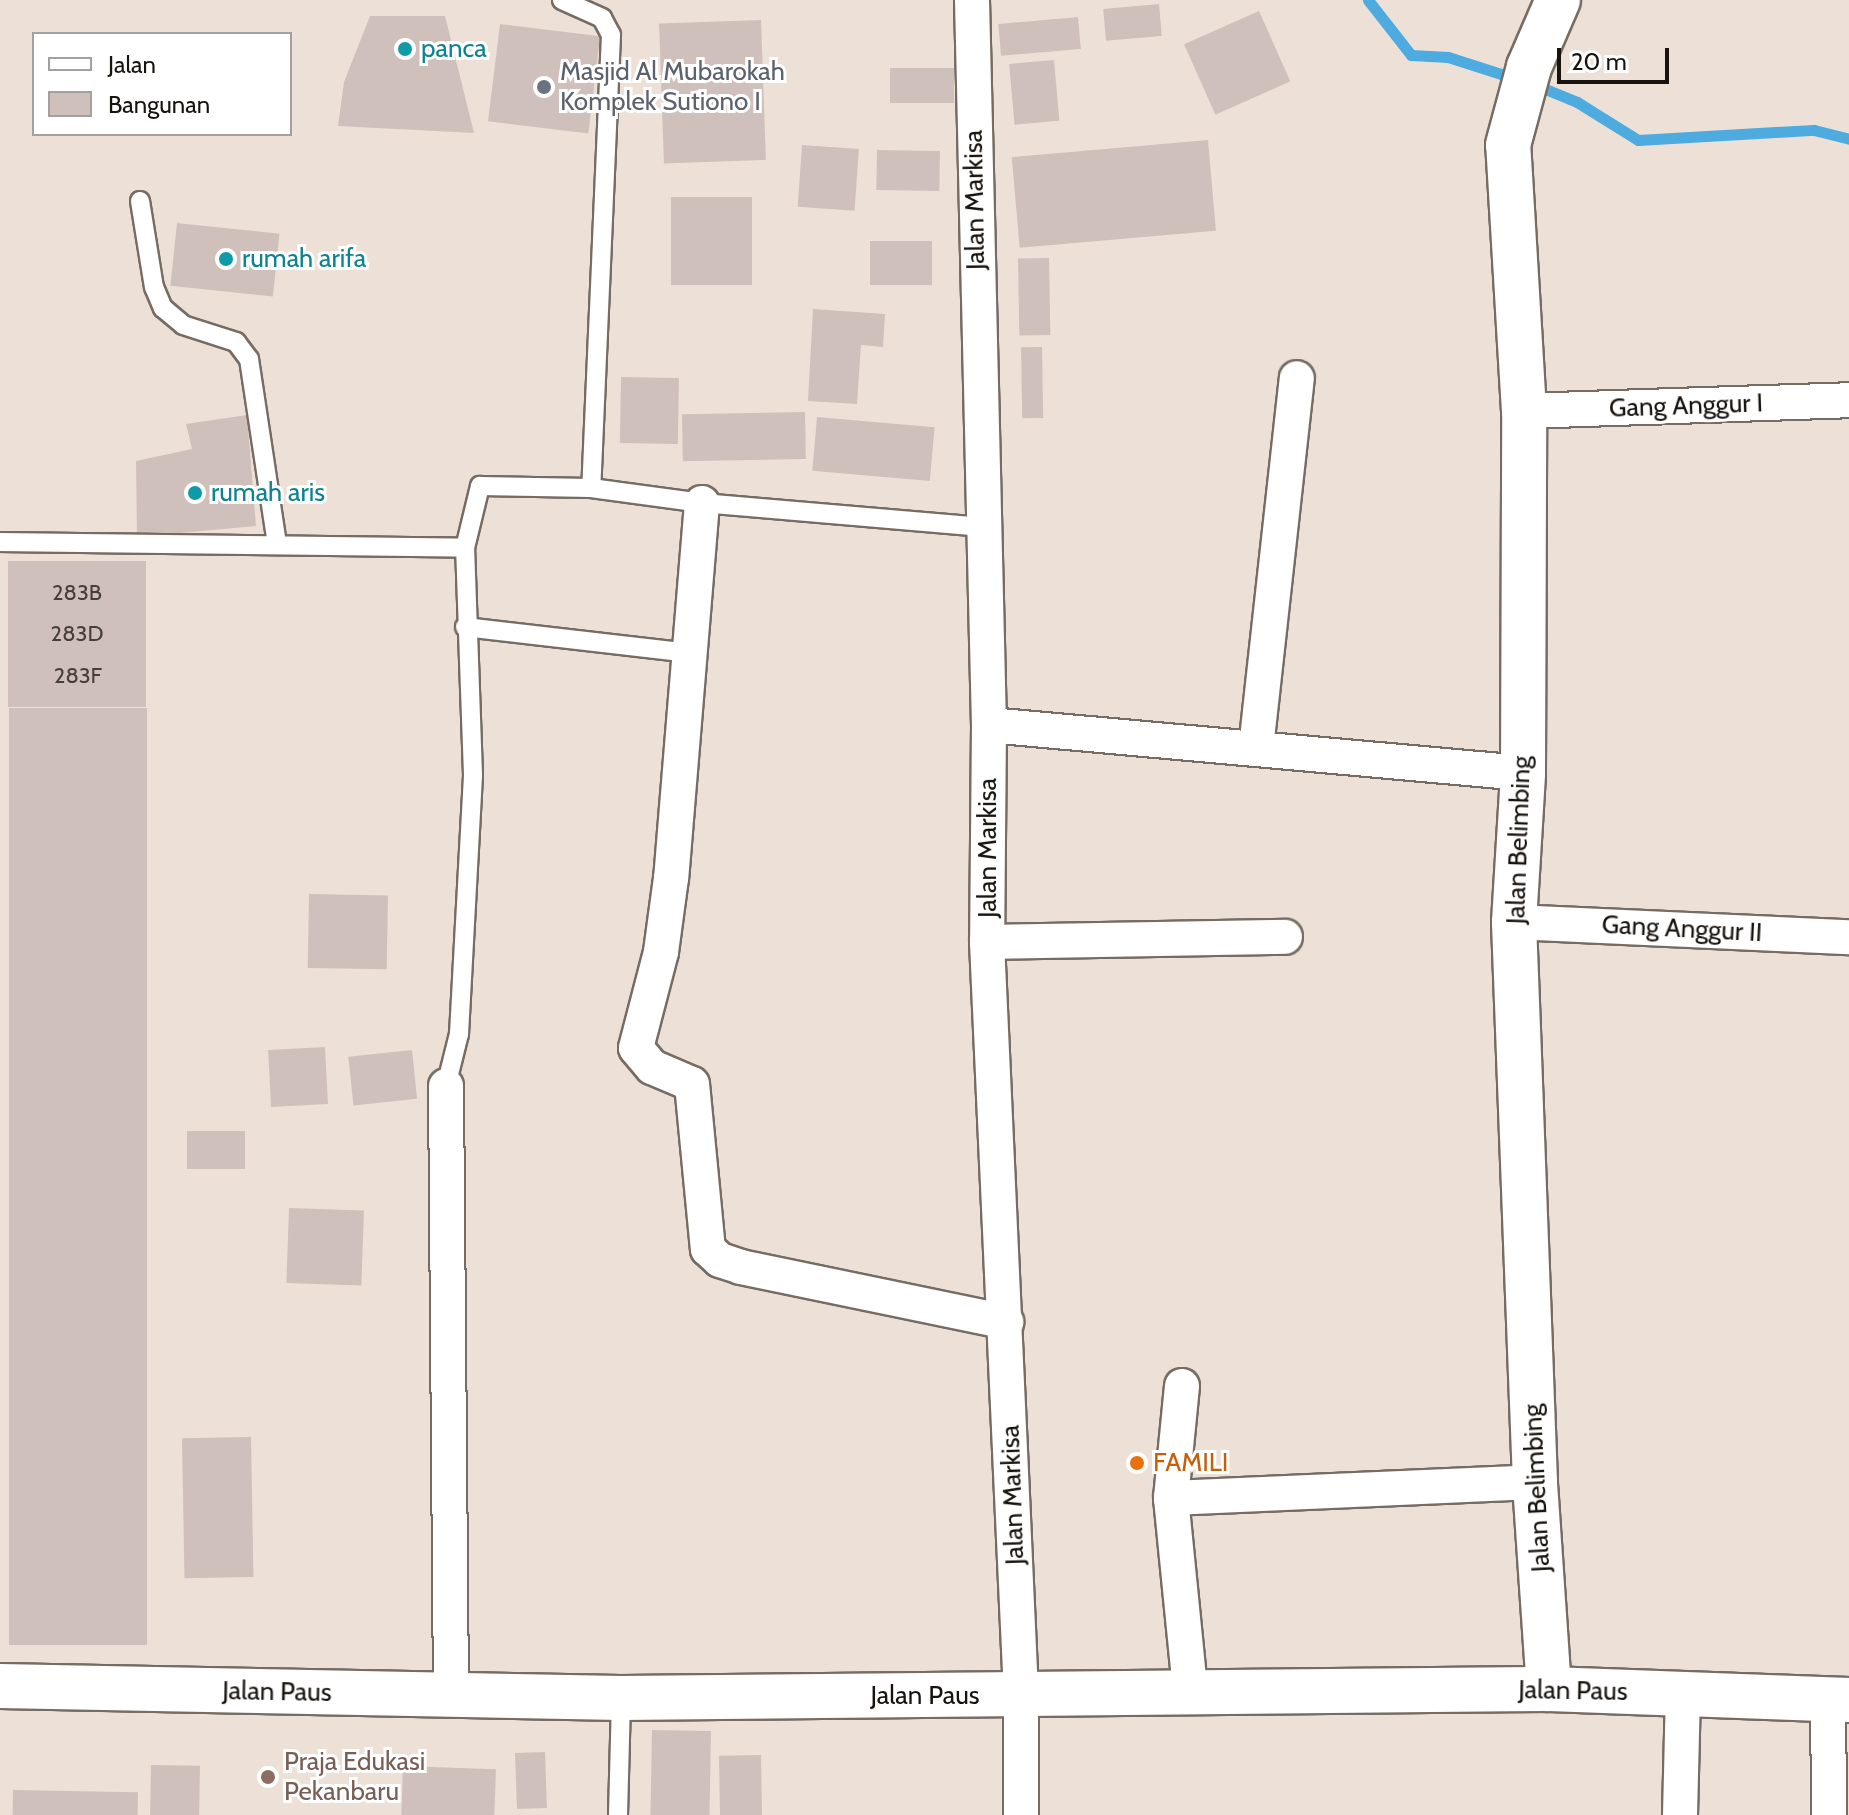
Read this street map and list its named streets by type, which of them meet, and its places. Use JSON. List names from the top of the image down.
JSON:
{
  "streets": {
    "main road": ["Jalan Belimbing", "Jalan Paus"],
    "street": ["Jalan Markisa", "Gang Anggur I", "Gang Anggur II"]
  },
  "crossings": [
    ["Jalan Markisa", "Jalan Paus"],
    ["Gang Anggur I", "Jalan Belimbing"],
    ["Jalan Belimbing", "Gang Anggur II"],
    ["Jalan Belimbing", "Jalan Paus"]
  ],
  "places": [
    "panca",
    "Masjid Al Mubarokah Komplek Sutiono I",
    "rumah arifa",
    "rumah aris",
    "FAMILI",
    "Praja Edukasi Pekanbaru"
  ],
  "house_numbers": ["283B", "283D", "283F"],
  "legend": ["Jalan", "Bangunan"],
  "scale_bar": "20 m"
}
